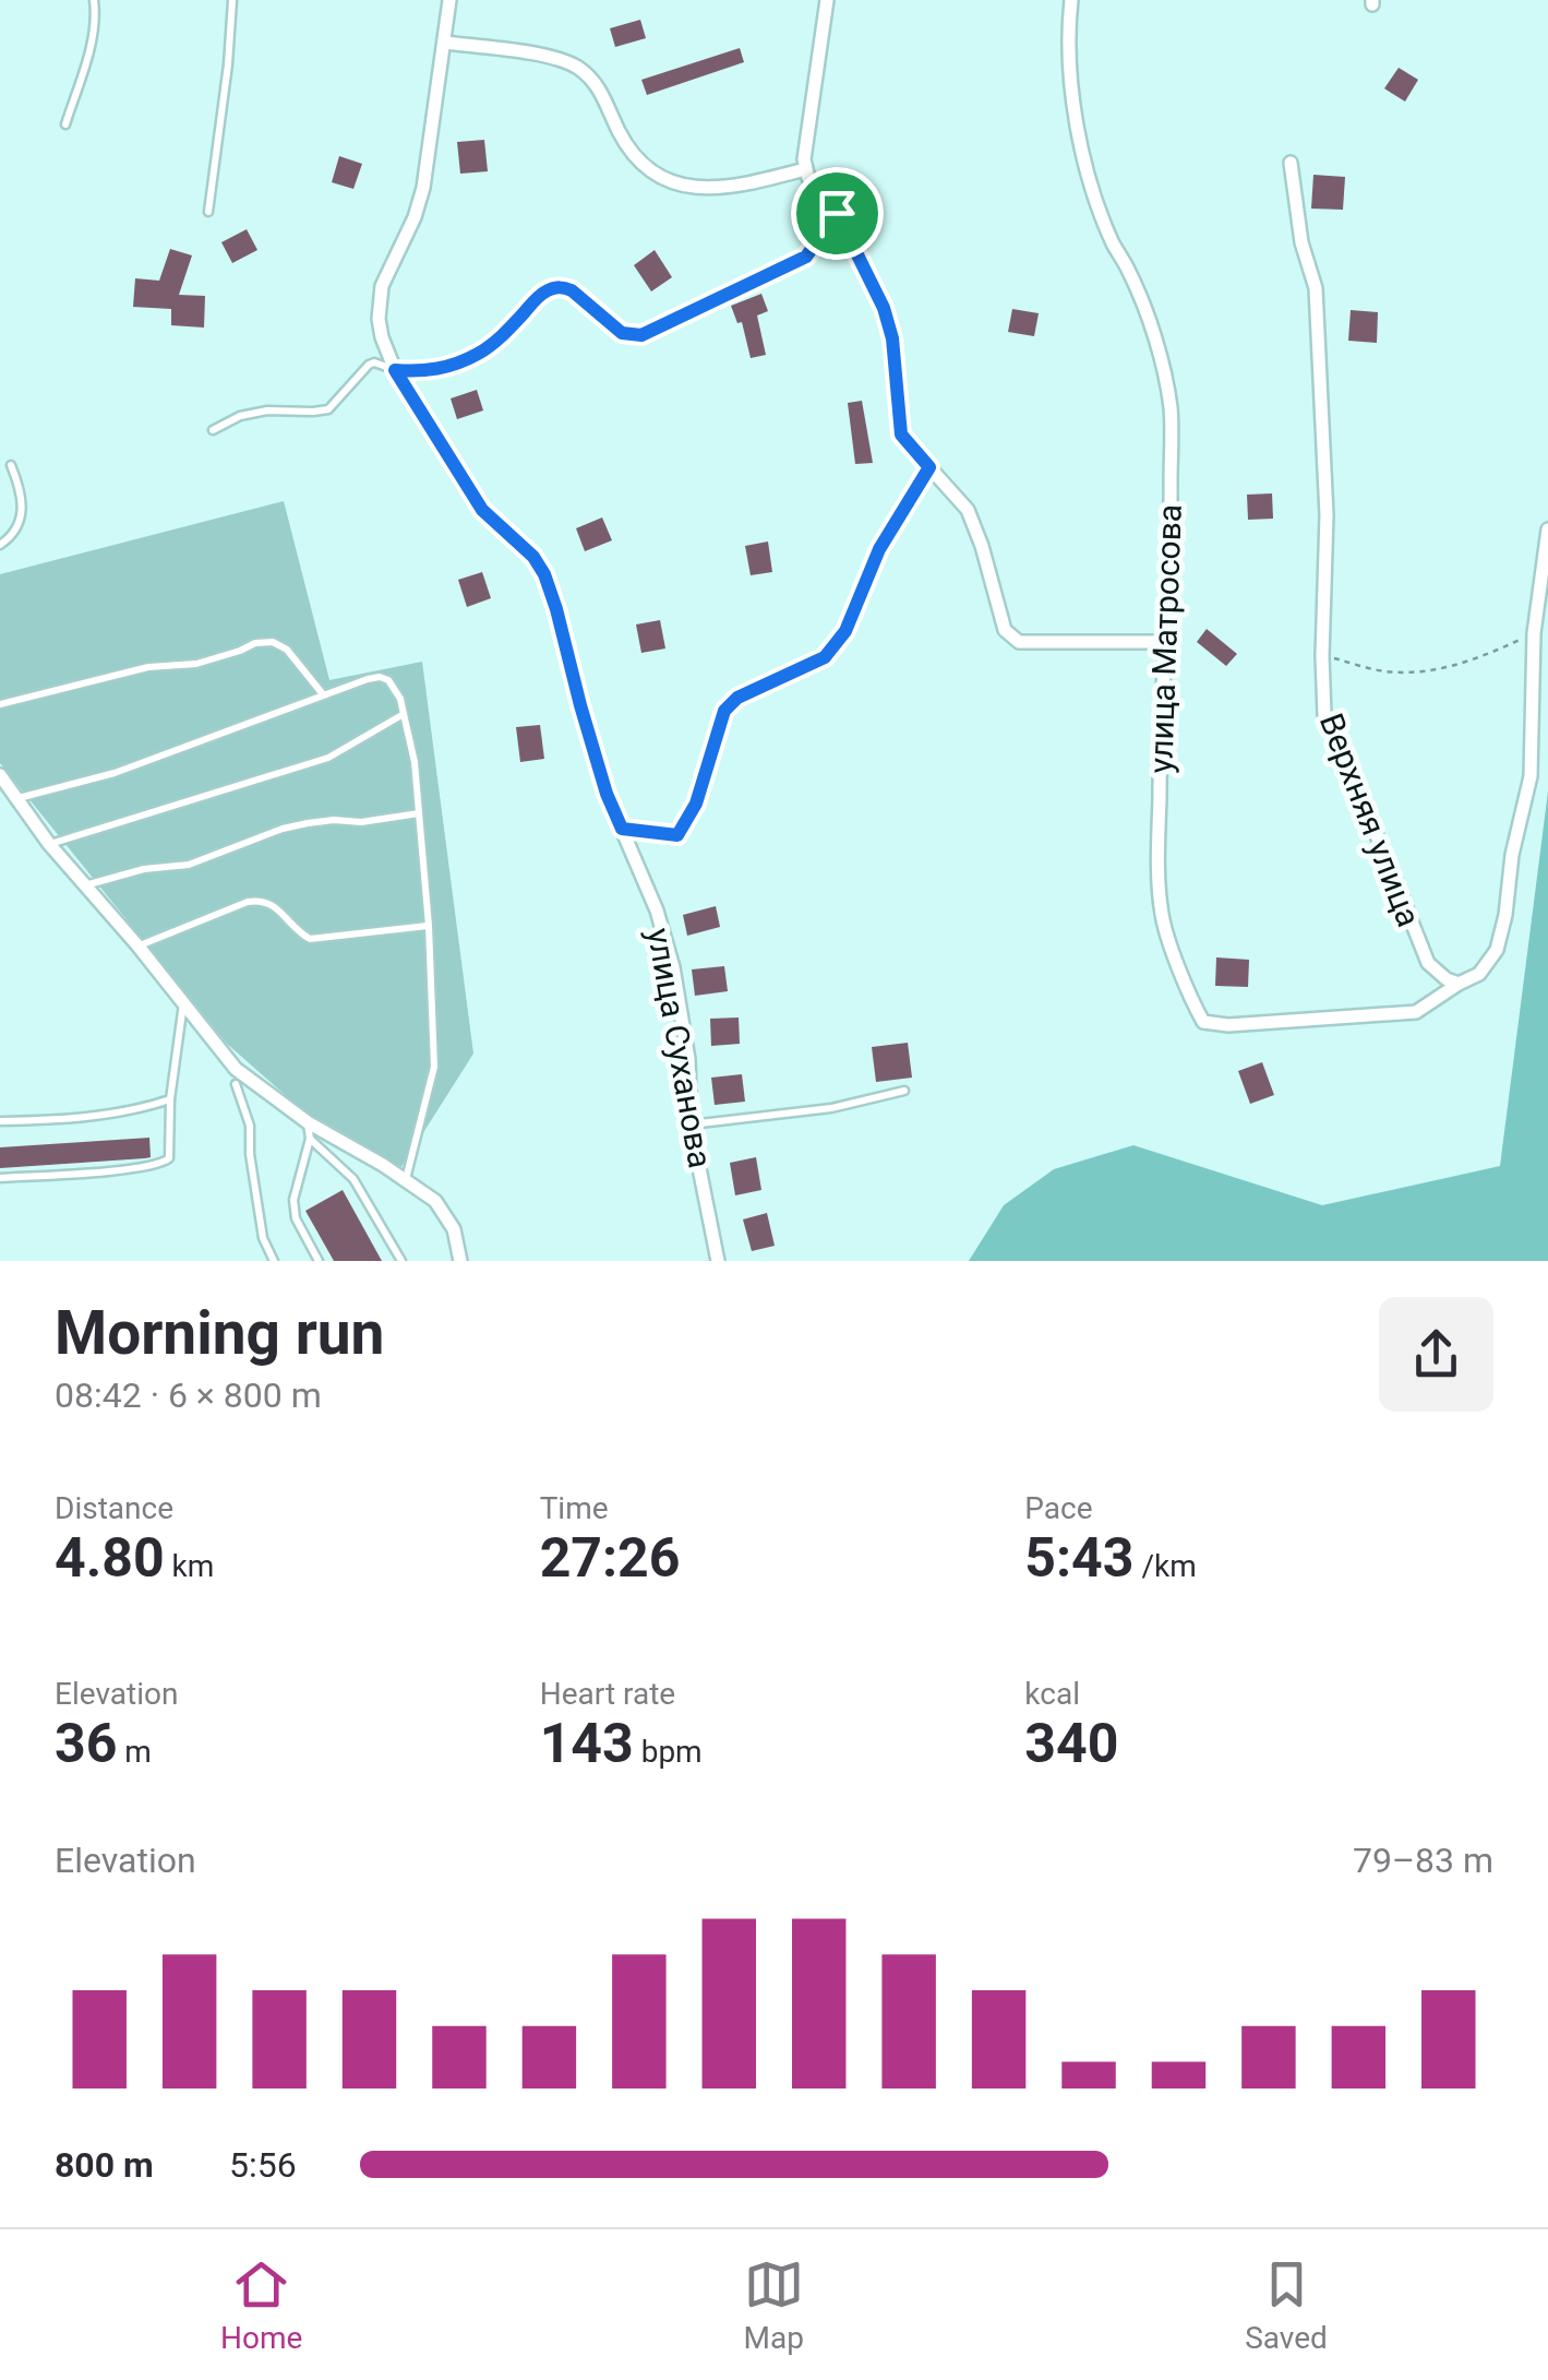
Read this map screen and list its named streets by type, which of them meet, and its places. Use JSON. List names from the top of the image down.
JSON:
{
  "streets": {
    "street": ["улица Матросова", "Верхняя улица", "улица Суханова"]
  },
  "crossings": [
    ["улица Матросова", "Верхняя улица"]
  ],
  "page": {
    "heading": ["Morning run", "08:42 · 6 × 800 m"],
    "stats": [
      ["Distance", "4.80 km"],
      ["Time", "27:26"],
      ["Pace", "5:43 /km"],
      ["Elevation", "36 m"],
      ["Heart rate", "143 bpm"],
      ["kcal", "340"]
    ],
    "chart": ["Elevation", "79–83 m"],
    "list": [
      {
        "name": "800 m",
        "note": "5:56"
      }
    ],
    "tabs": ["Home", "Map", "Saved"]
  }
}
